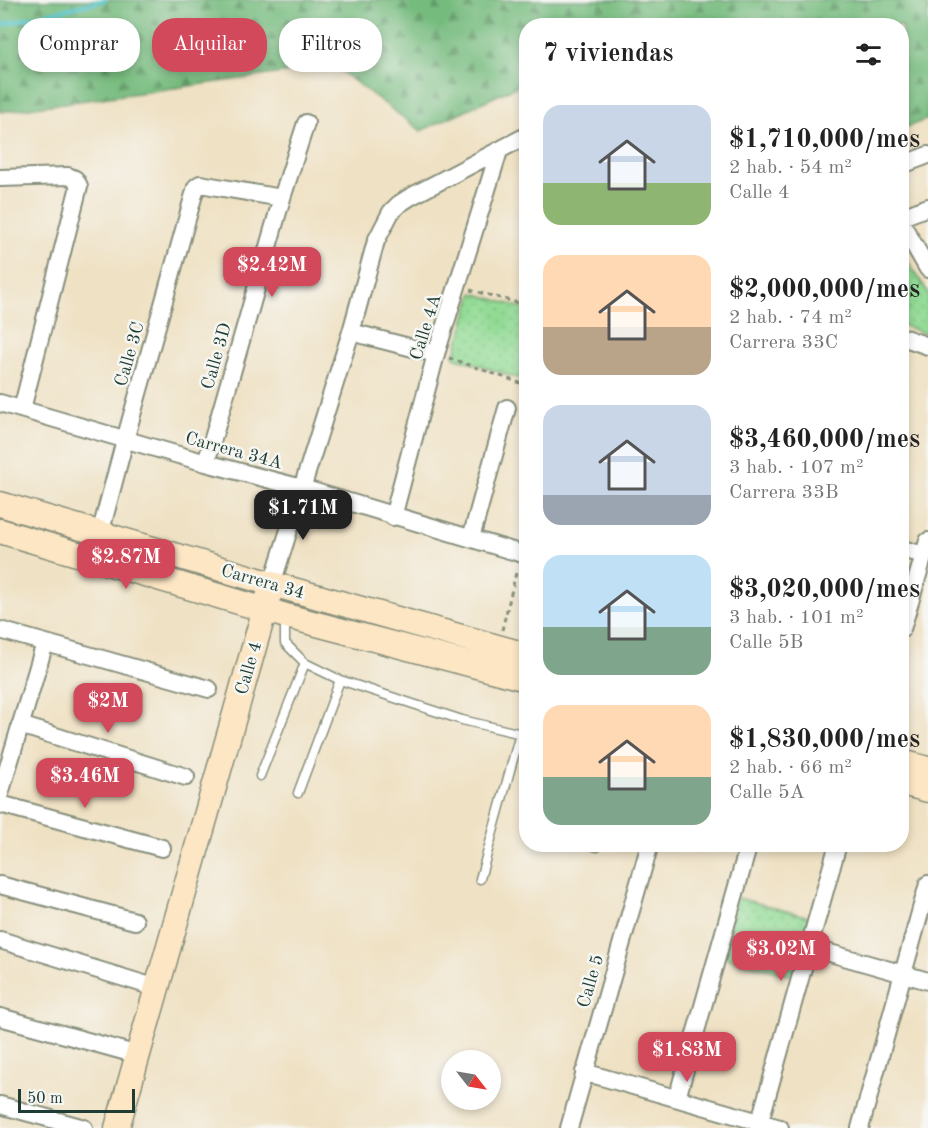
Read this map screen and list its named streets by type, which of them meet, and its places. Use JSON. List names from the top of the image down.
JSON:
{
  "streets": {
    "street": [
      "Calle 4A",
      "Calle 3C",
      "Calle 3D",
      "Carrera 34A",
      "Carrera 34",
      "Calle 4",
      "Calle 5"
    ]
  },
  "crossings": [
    ["Calle 4A", "Carrera 34A"],
    ["Calle 4A", "Calle 4"],
    ["Calle 3C", "Calle 3D"],
    ["Calle 3C", "Carrera 34A"],
    ["Calle 3C", "Carrera 34"],
    ["Calle 3D", "Carrera 34A"],
    ["Carrera 34A", "Calle 4"],
    ["Carrera 34", "Calle 4"]
  ],
  "scale_bar": "50 m",
  "north": "bottom right",
  "page": {
    "chip": ["Comprar", "Alquilar", "Filtros"],
    "heading": "7 viviendas",
    "list": [
      {
        "name": "$1,710,000/mes",
        "note": "2 hab. · 54 m² · Calle 4"
      },
      {
        "name": "$2,000,000/mes",
        "note": "2 hab. · 74 m² · Carrera 33C"
      },
      {
        "name": "$3,460,000/mes",
        "note": "3 hab. · 107 m² · Carrera 33B"
      },
      {
        "name": "$3,020,000/mes",
        "note": "3 hab. · 101 m² · Calle 5B"
      },
      {
        "name": "$1,830,000/mes",
        "note": "2 hab. · 66 m² · Calle 5A"
      }
    ],
    "price": [
      "$2.42M",
      "$1.71M",
      "$2.87M",
      "$2M",
      "$3.46M",
      "$3.02M",
      "$1.83M"
    ],
    "scale": "50 m"
  }
}
